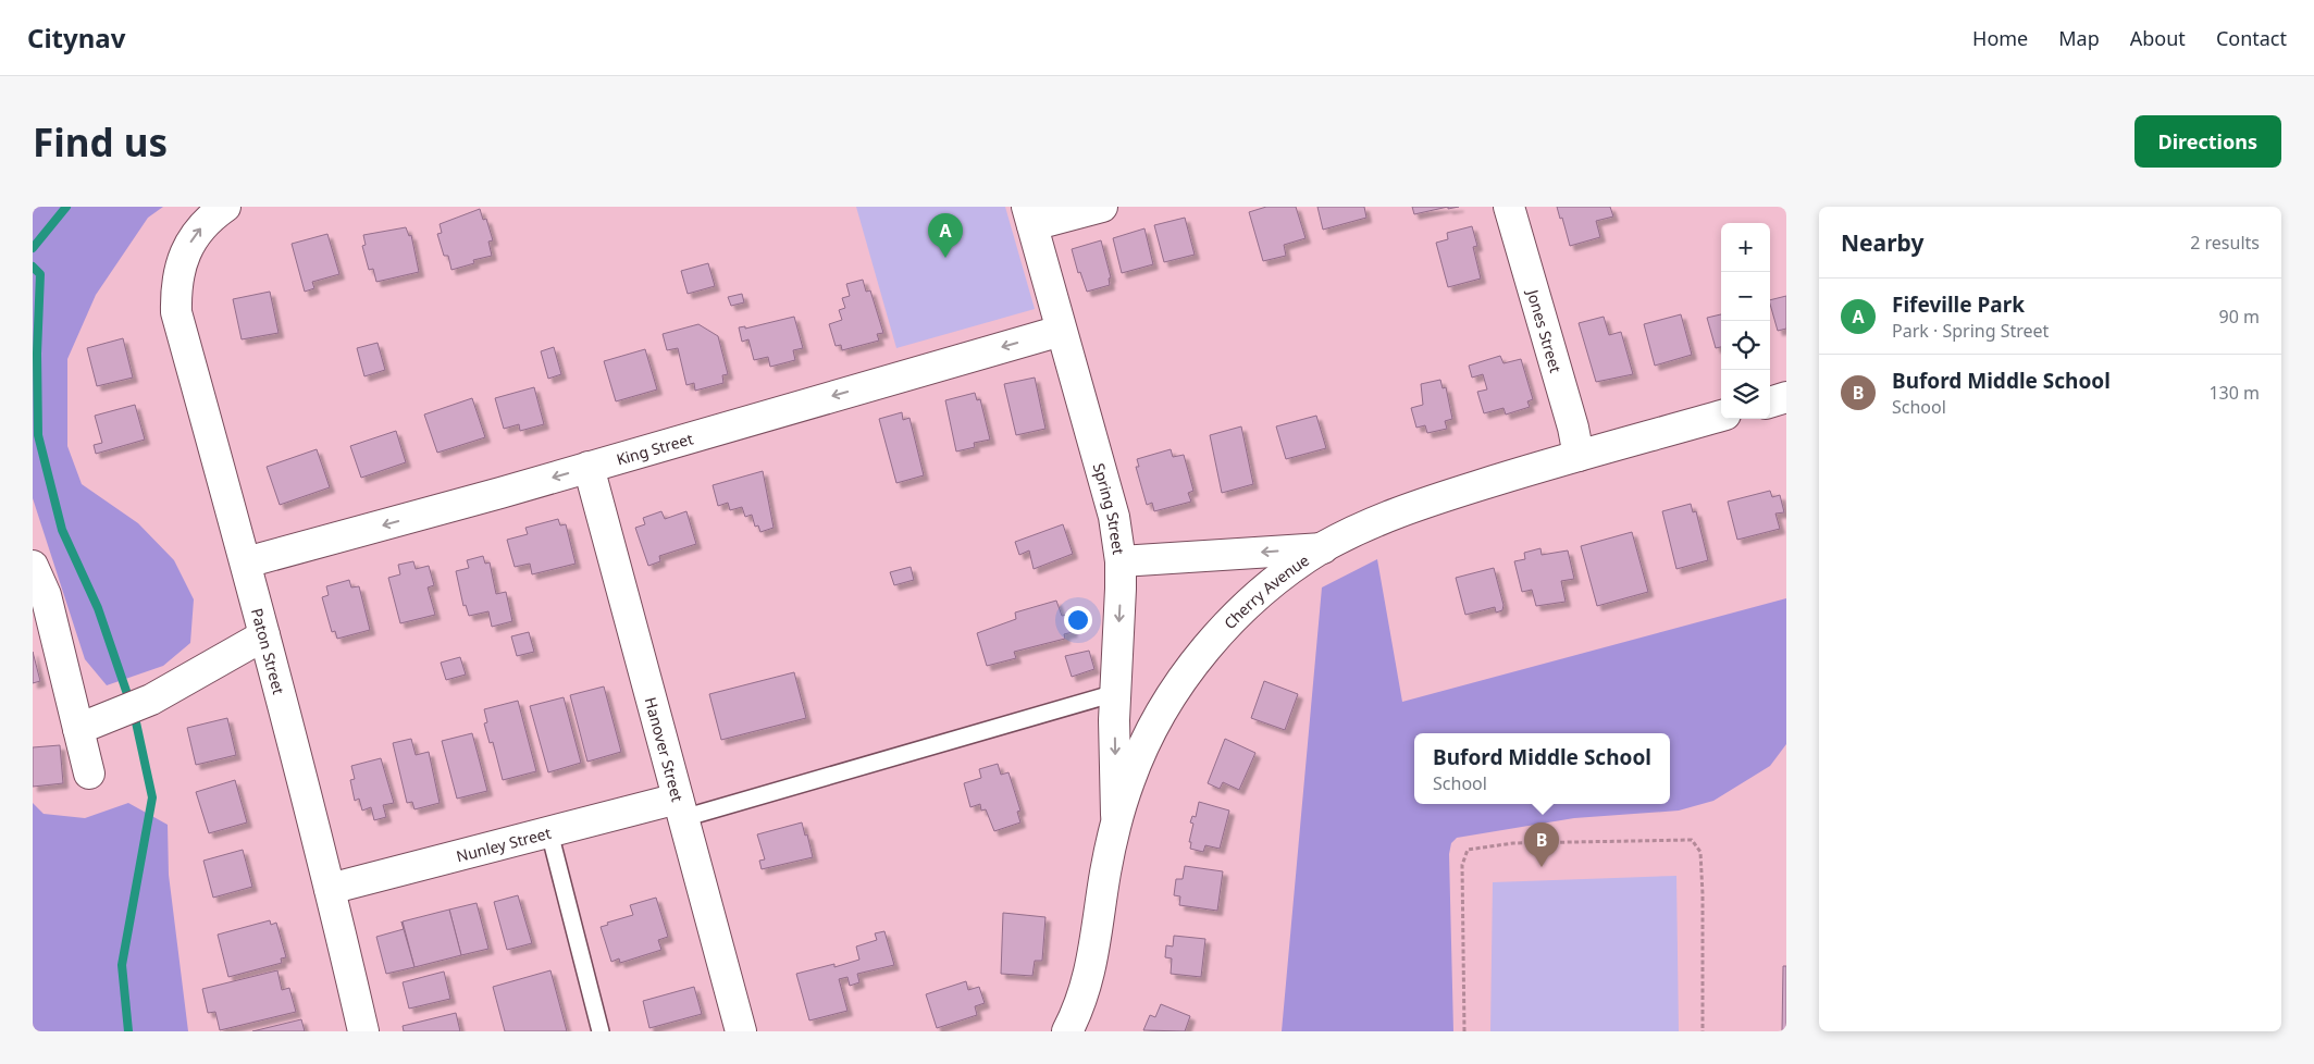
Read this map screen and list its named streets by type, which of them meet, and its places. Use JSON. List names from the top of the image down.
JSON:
{
  "streets": {
    "street": [
      "Jones Street",
      "King Street",
      "Spring Street",
      "Cherry Avenue",
      "Paton Street",
      "Hanover Street",
      "Nunley Street"
    ]
  },
  "crossings": [
    ["Jones Street", "Cherry Avenue"],
    ["King Street", "Spring Street"],
    ["King Street", "Paton Street"],
    ["King Street", "Hanover Street"],
    ["Spring Street", "Cherry Avenue"],
    ["Paton Street", "Nunley Street"],
    ["Hanover Street", "Nunley Street"]
  ],
  "one_way": ["King Street", "Spring Street", "Paton Street"],
  "page": {
    "header": "Citynav",
    "nav": [
      "Home",
      "Map",
      "About",
      "Contact"
    ],
    "buttons": "Directions",
    "title": "Find us",
    "heading": ["Nearby", "2 results"],
    "pins": ["A", "B"],
    "map_buttons": ["+", "−"],
    "list": [
      {
        "mark": "A",
        "name": "Fifeville Park",
        "note": "Park · Spring Street",
        "value": "90 m"
      },
      {
        "mark": "B",
        "name": "Buford Middle School",
        "note": "School",
        "value": "130 m"
      }
    ],
    "popup": ["Buford Middle School", "School"]
  }
}
